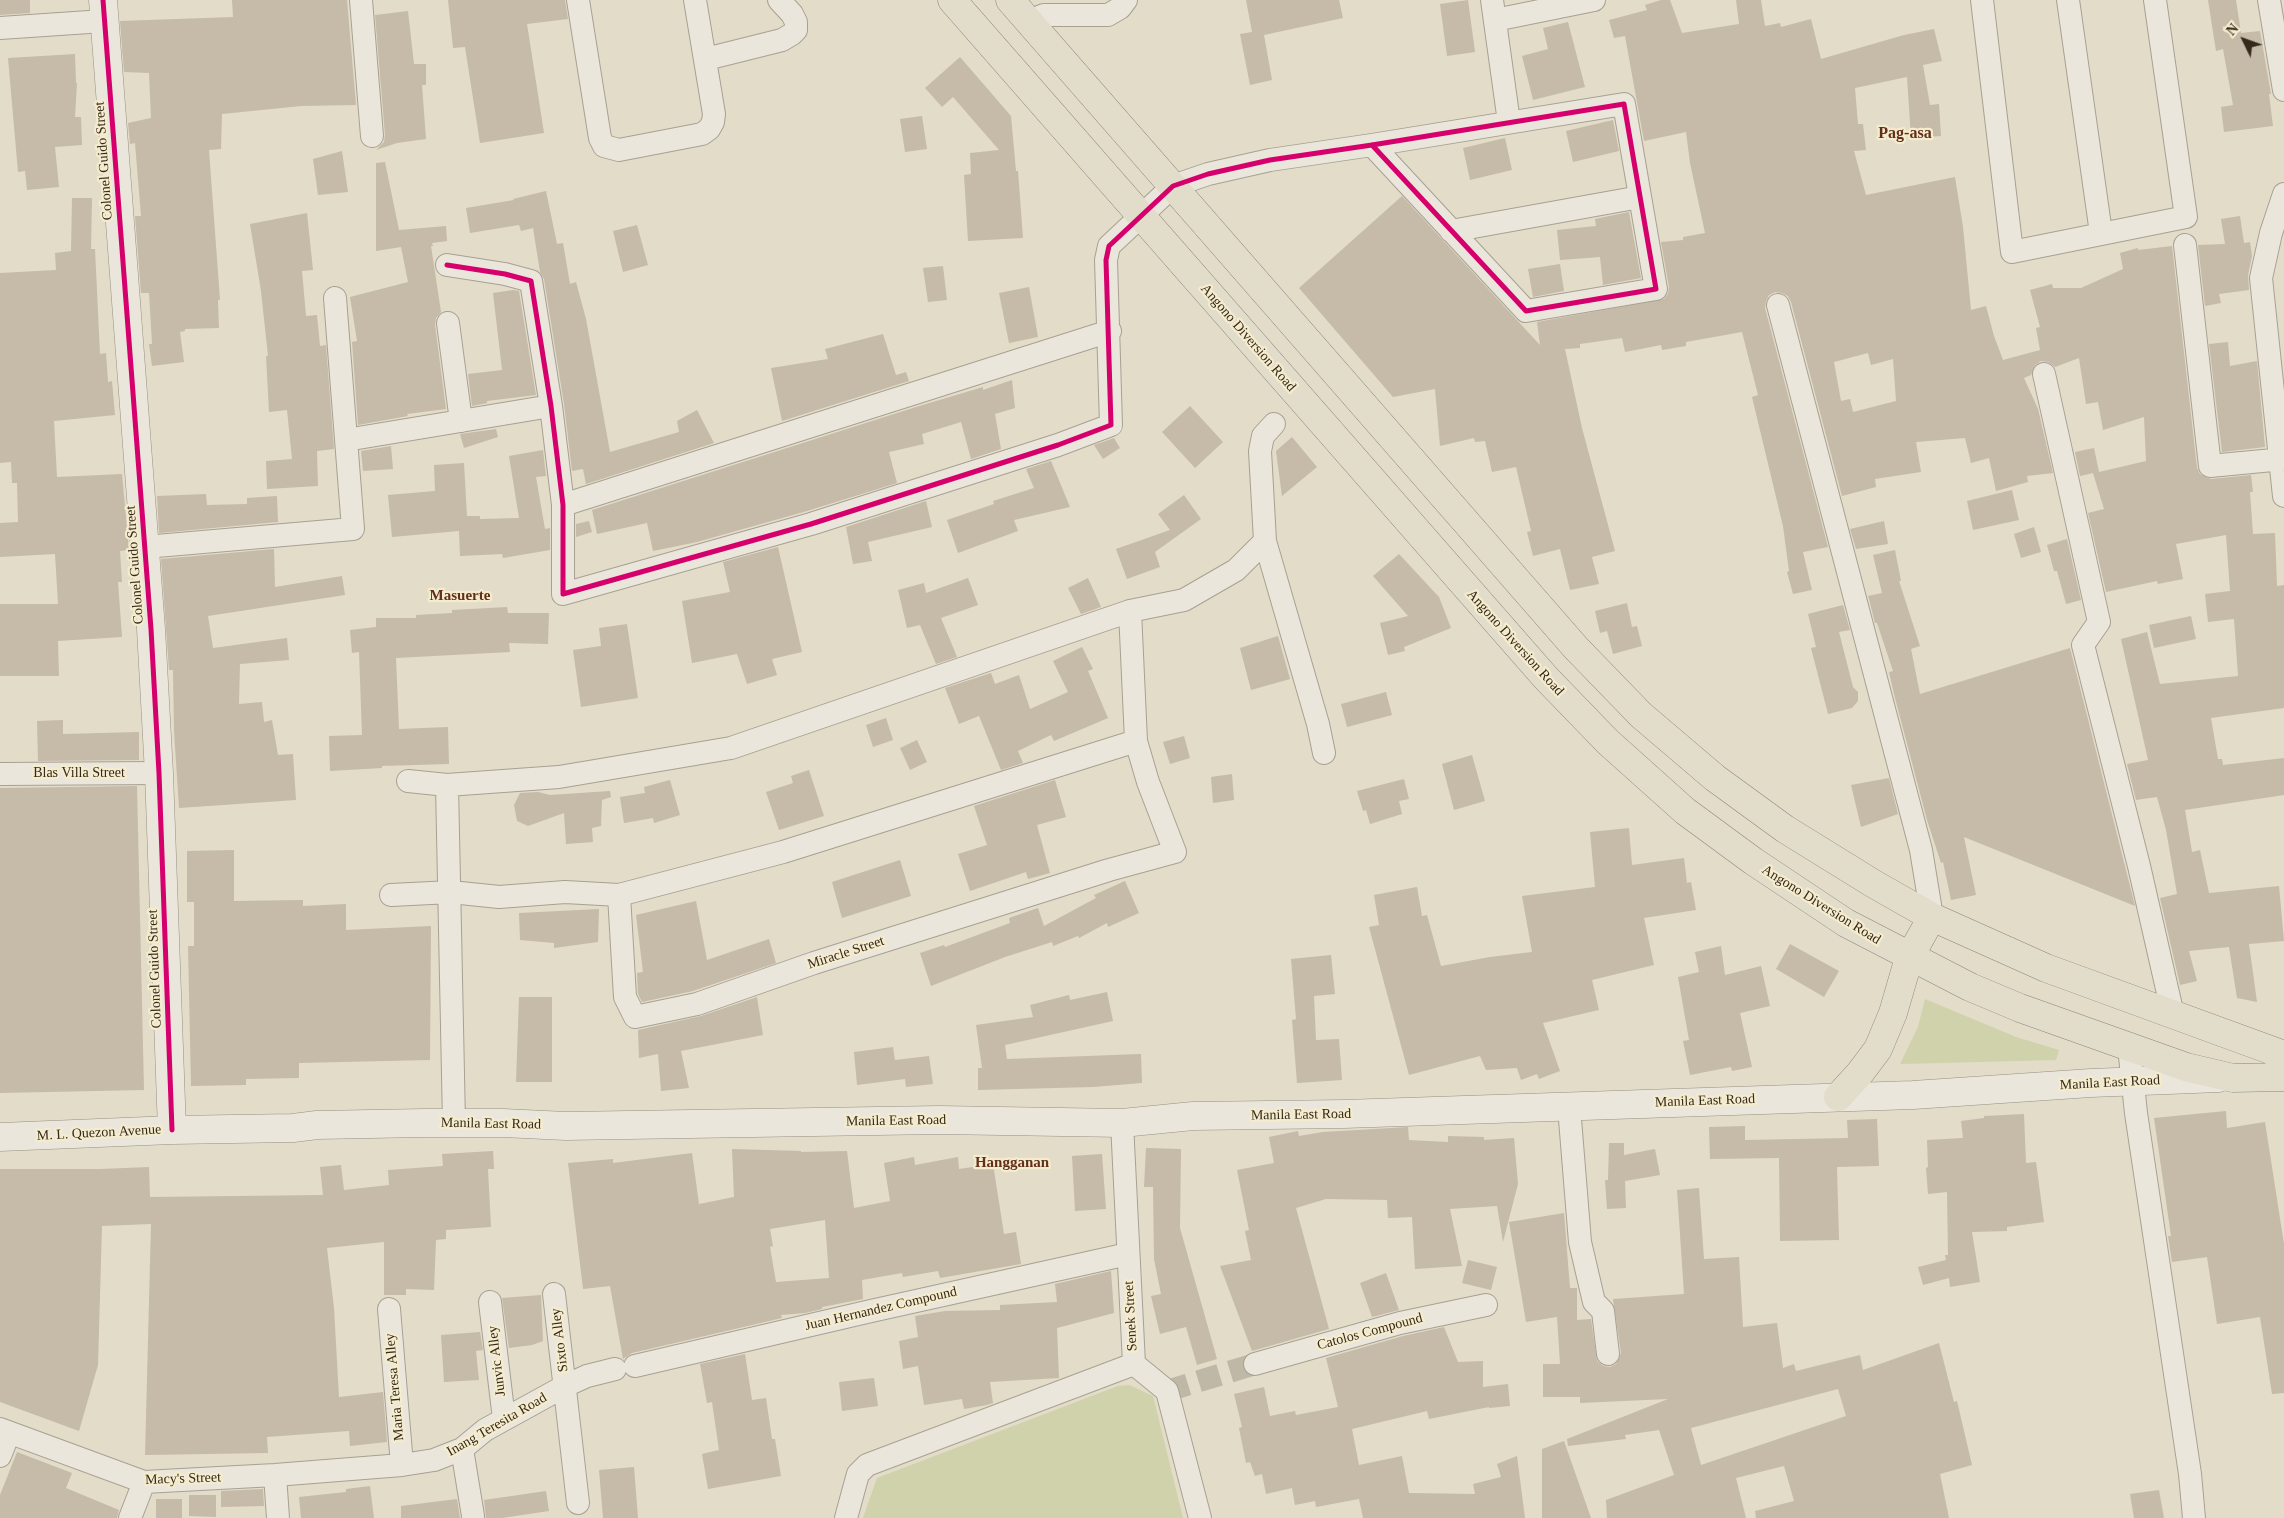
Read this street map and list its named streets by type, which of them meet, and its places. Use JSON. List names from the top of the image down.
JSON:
{
  "streets": {
    "main road": [
      "Colonel Guido Street",
      "Angono Diversion Road",
      "Manila East Road",
      "M. L. Quezon Avenue"
    ],
    "street": [
      "Blas Villa Street",
      "Miracle Street",
      "Juan Hernandez Compound",
      "Senek Street",
      "Catolos Compound",
      "Sixto Alley",
      "Junvic Alley",
      "Maria Teresa Alley",
      "Inang Teresita Road",
      "Macy's Street"
    ]
  },
  "crossings": [
    ["Colonel Guido Street", "Blas Villa Street"],
    ["Colonel Guido Street", "M. L. Quezon Avenue"],
    ["Angono Diversion Road", "Manila East Road"],
    ["Manila East Road", "M. L. Quezon Avenue"],
    ["Manila East Road", "Senek Street"],
    ["Juan Hernandez Compound", "Senek Street"],
    ["Juan Hernandez Compound", "Inang Teresita Road"],
    ["Sixto Alley", "Inang Teresita Road"],
    ["Junvic Alley", "Inang Teresita Road"],
    ["Maria Teresa Alley", "Inang Teresita Road"],
    ["Inang Teresita Road", "Macy's Street"]
  ],
  "districts": ["Pag-asa", "Masuerte", "Hangganan"],
  "north": "top left"
}
